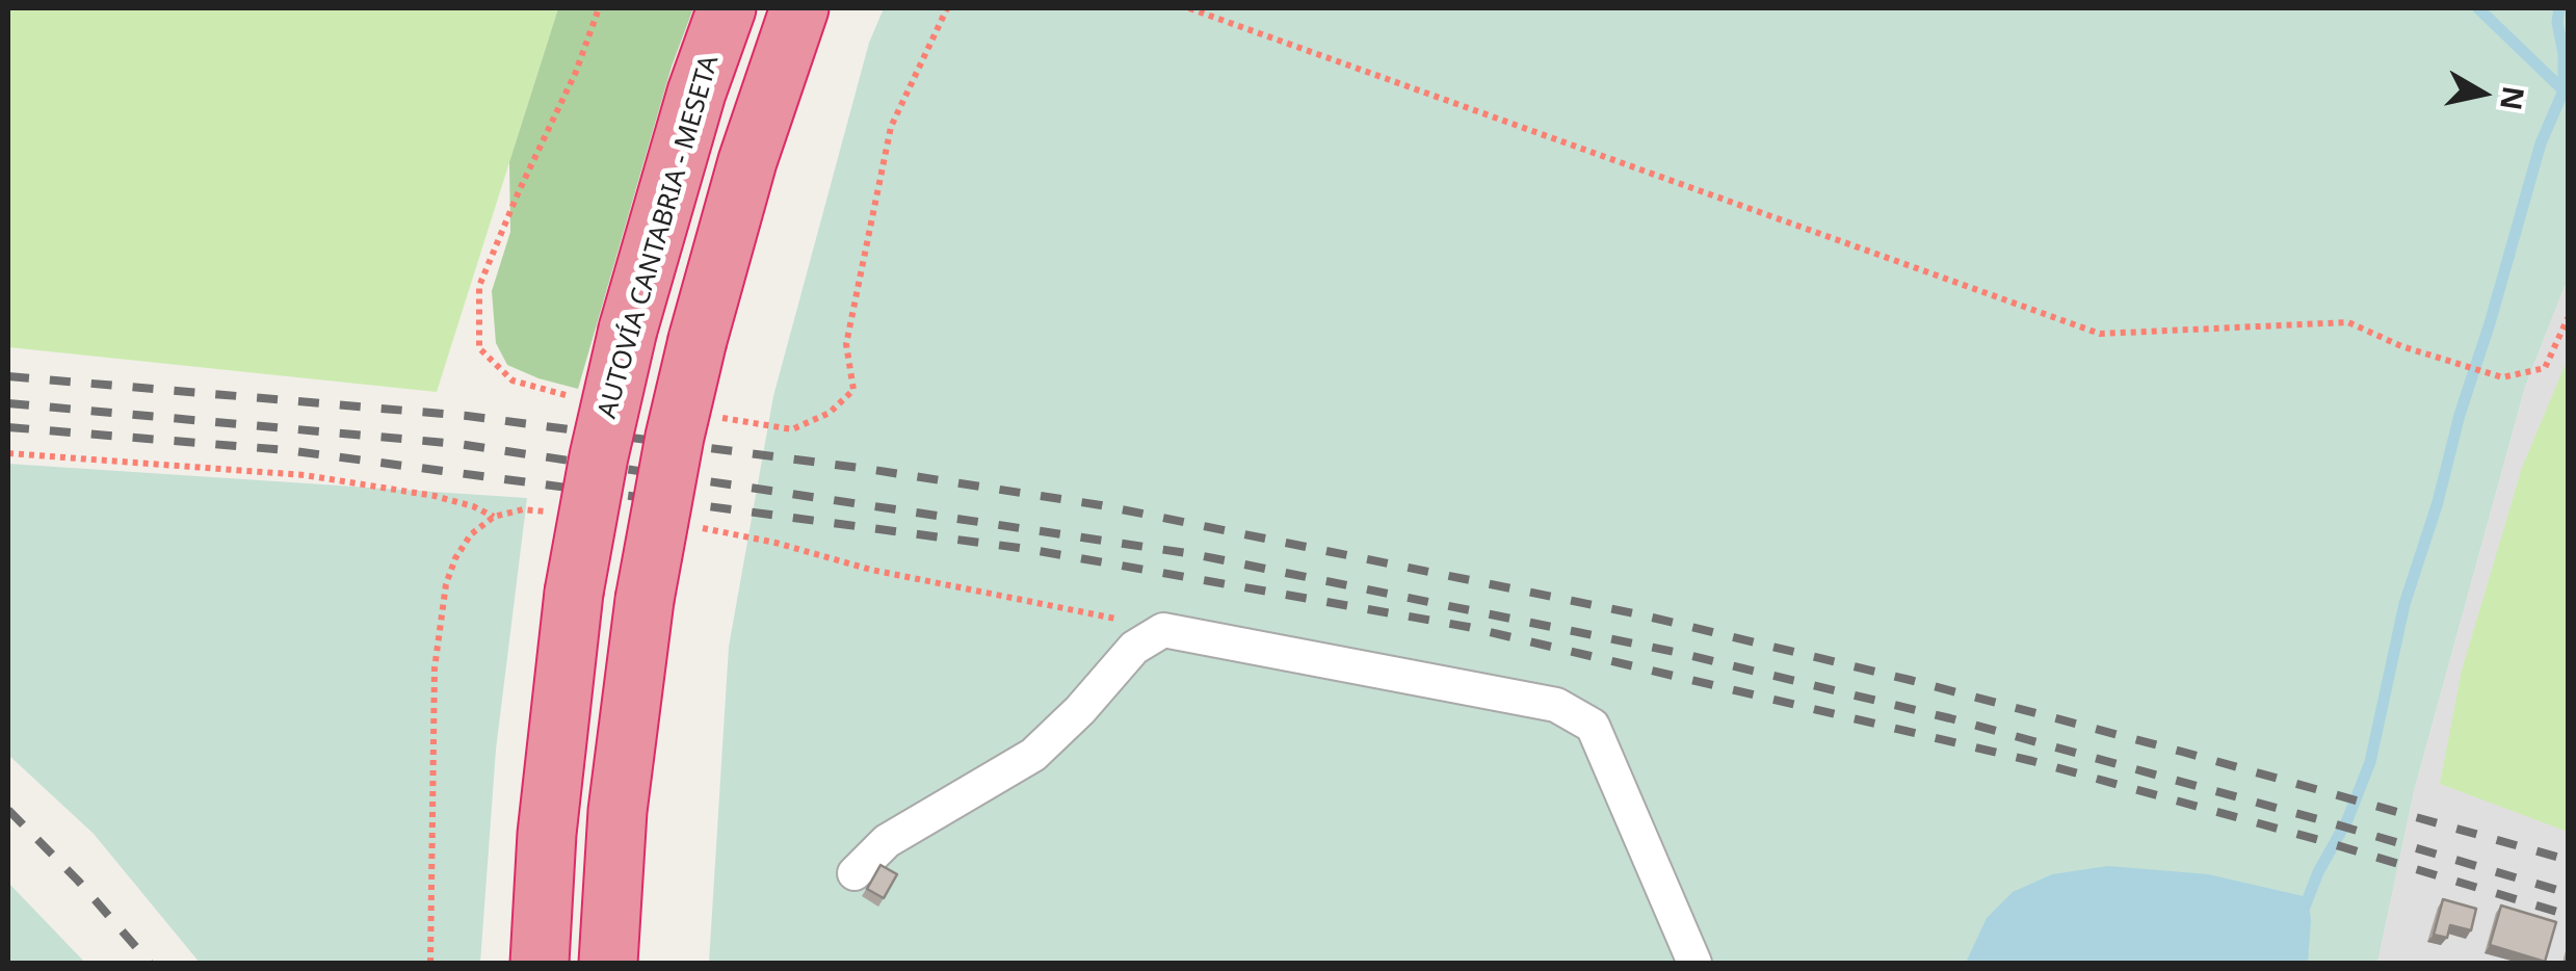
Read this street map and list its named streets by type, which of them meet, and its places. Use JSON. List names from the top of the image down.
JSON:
{
  "streets": {
    "highway": ["AUTOVÍA CANTABRIA - MESETA"]
  },
  "north": "right"
}
